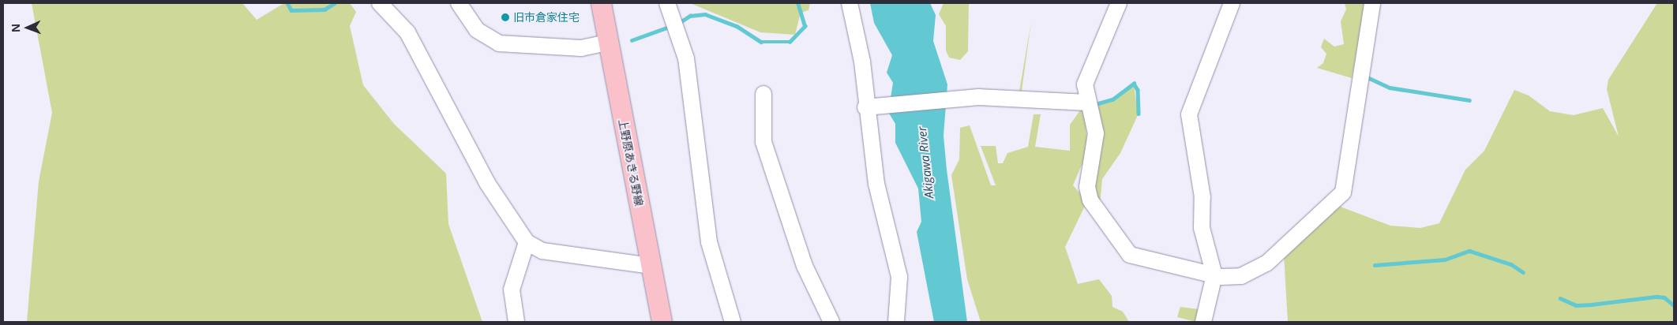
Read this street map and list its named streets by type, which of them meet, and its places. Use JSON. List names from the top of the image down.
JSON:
{
  "streets": {
    "main road": ["上野原あきる野線"]
  },
  "water": ["Akigawa River"],
  "places": ["旧市倉家住宅"],
  "north": "left"
}
